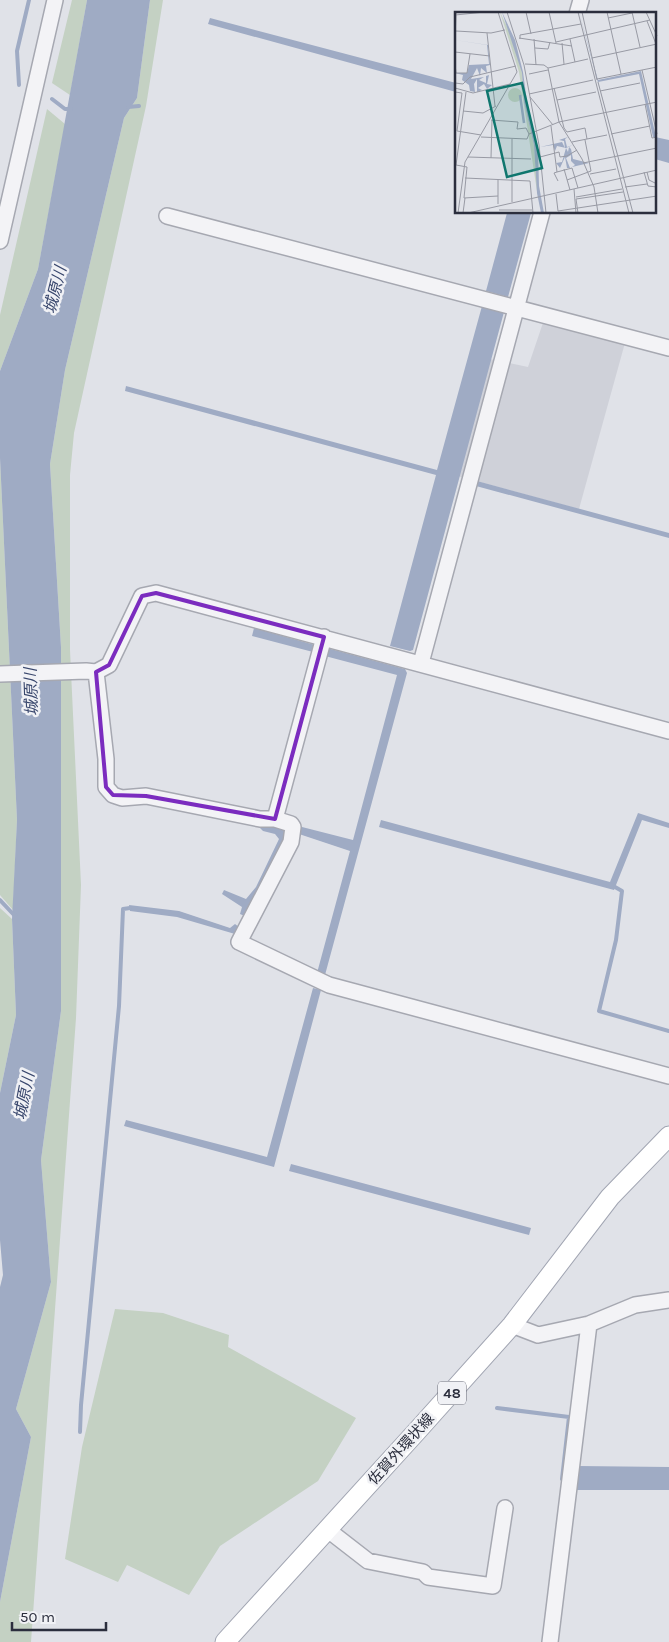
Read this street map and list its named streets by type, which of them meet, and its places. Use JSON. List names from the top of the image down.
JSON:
{
  "streets": {
    "main road": ["48", "佐賀外環状線"]
  },
  "water": ["城原川"],
  "scale_bar": "50 m"
}
